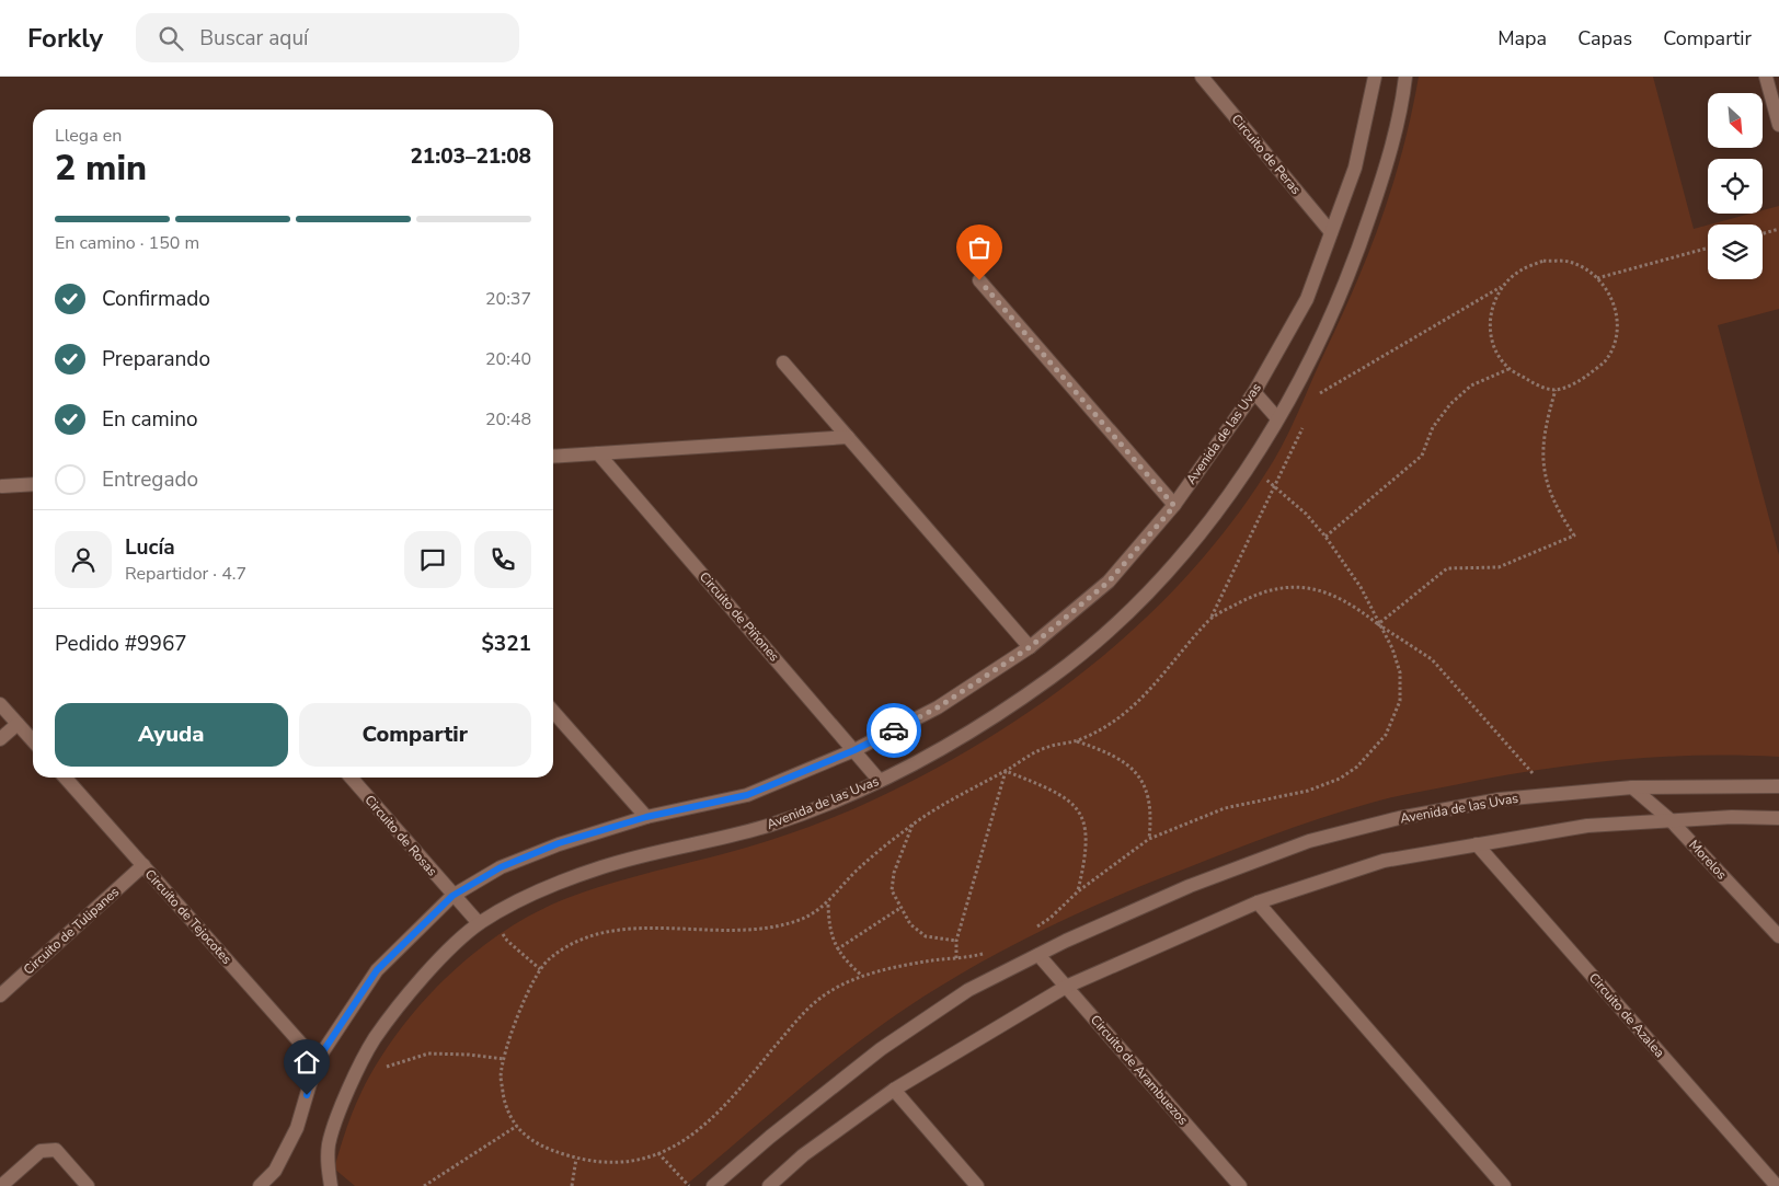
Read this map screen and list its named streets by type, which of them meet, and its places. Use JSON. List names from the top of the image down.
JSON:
{
  "streets": {
    "street": [
      "Circuito de Peras",
      "Avenida de las Uvas",
      "Circuito de Piñones",
      "Circuito de Rosas",
      "Morelos",
      "Circuito de Tejocotes",
      "Circuito de Tulipanes",
      "Circuito de Azalea",
      "Circuito de Arambuezos"
    ]
  },
  "crossings": [
    ["Circuito de Peras", "Avenida de las Uvas"],
    ["Avenida de las Uvas", "Circuito de Piñones"],
    ["Avenida de las Uvas", "Circuito de Rosas"],
    ["Avenida de las Uvas", "Morelos"],
    ["Avenida de las Uvas", "Circuito de Tejocotes"],
    ["Avenida de las Uvas", "Circuito de Arambuezos"],
    ["Circuito de Tejocotes", "Circuito de Tulipanes"]
  ],
  "north": "bottom right",
  "page": {
    "header": "Forkly",
    "search": "Buscar aquí",
    "nav": ["Mapa", "Capas", "Compartir"],
    "heading": ["2 min", "Llega en", "21:03–21:08"],
    "panel": [
      "Lucía",
      "Repartidor · 4.7",
      "Pedido #9967",
      "$321"
    ],
    "bar": "En camino · 150 m",
    "list": [
      ["Confirmado", "20:37"],
      ["Preparando", "20:40"],
      ["En camino", "20:48"],
      "Entregado"
    ],
    "buttons": ["Ayuda", "Compartir"]
  }
}
